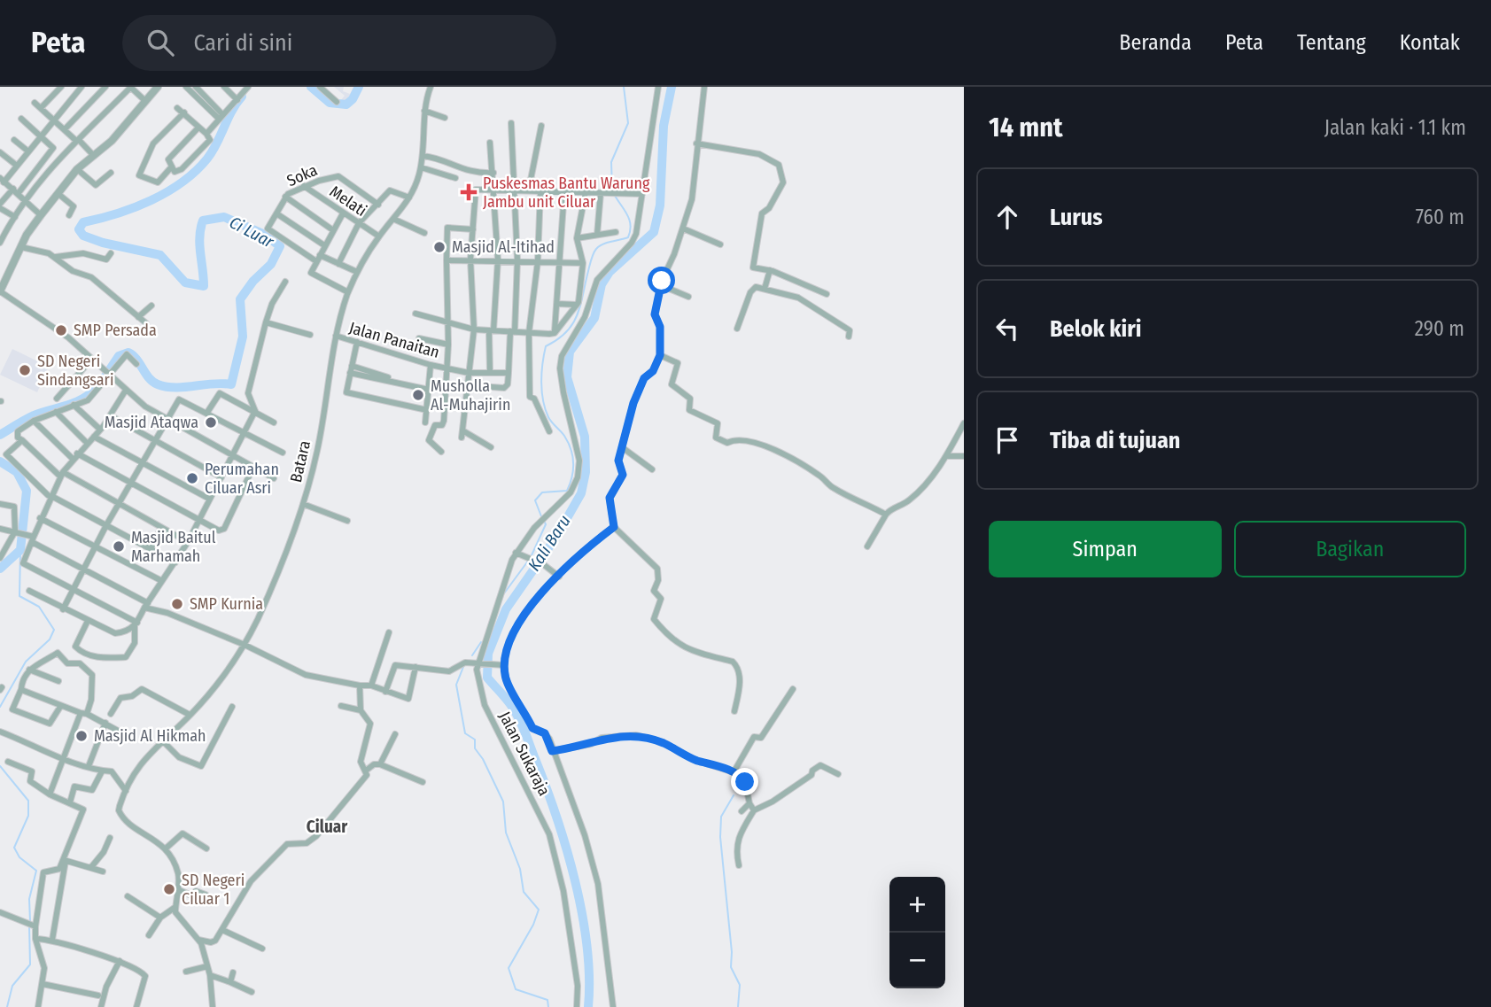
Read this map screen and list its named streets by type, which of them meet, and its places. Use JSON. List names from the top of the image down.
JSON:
{
  "streets": {
    "street": [
      "Soka",
      "Melati",
      "Jalan Panaitan",
      "Batara",
      "Jalan Sukaraja"
    ]
  },
  "crossings": [
    ["Soka", "Melati"],
    ["Melati", "Batara"],
    ["Jalan Panaitan", "Batara"]
  ],
  "districts": ["Ciluar"],
  "water": ["Ci Luar", "Kali Baru"],
  "places": {
    "health": ["Puskesmas Bantu Warung Jambu unit Ciluar"],
    "other": [
      "Masjid Al-Itihad",
      "SMP Persada",
      "SD Negeri Sindangsari",
      "Musholla Al-Muhajirin",
      "Masjid Ataqwa",
      "Perumahan Ciluar Asri",
      "Masjid Baitul Marhamah",
      "SMP Kurnia",
      "Masjid Al Hikmah",
      "SD Negeri Ciluar 1"
    ]
  },
  "page": {
    "header": "Peta",
    "search": "Cari di sini",
    "nav": [
      "Beranda",
      "Peta",
      "Tentang",
      "Kontak"
    ],
    "heading": ["14 mnt", "Jalan kaki · 1.1 km"],
    "list": [
      ["Lurus", "760 m"],
      ["Belok kiri", "290 m"],
      "Tiba di tujuan"
    ],
    "buttons": ["Simpan", "Bagikan"],
    "map_buttons": ["+", "−"]
  }
}
